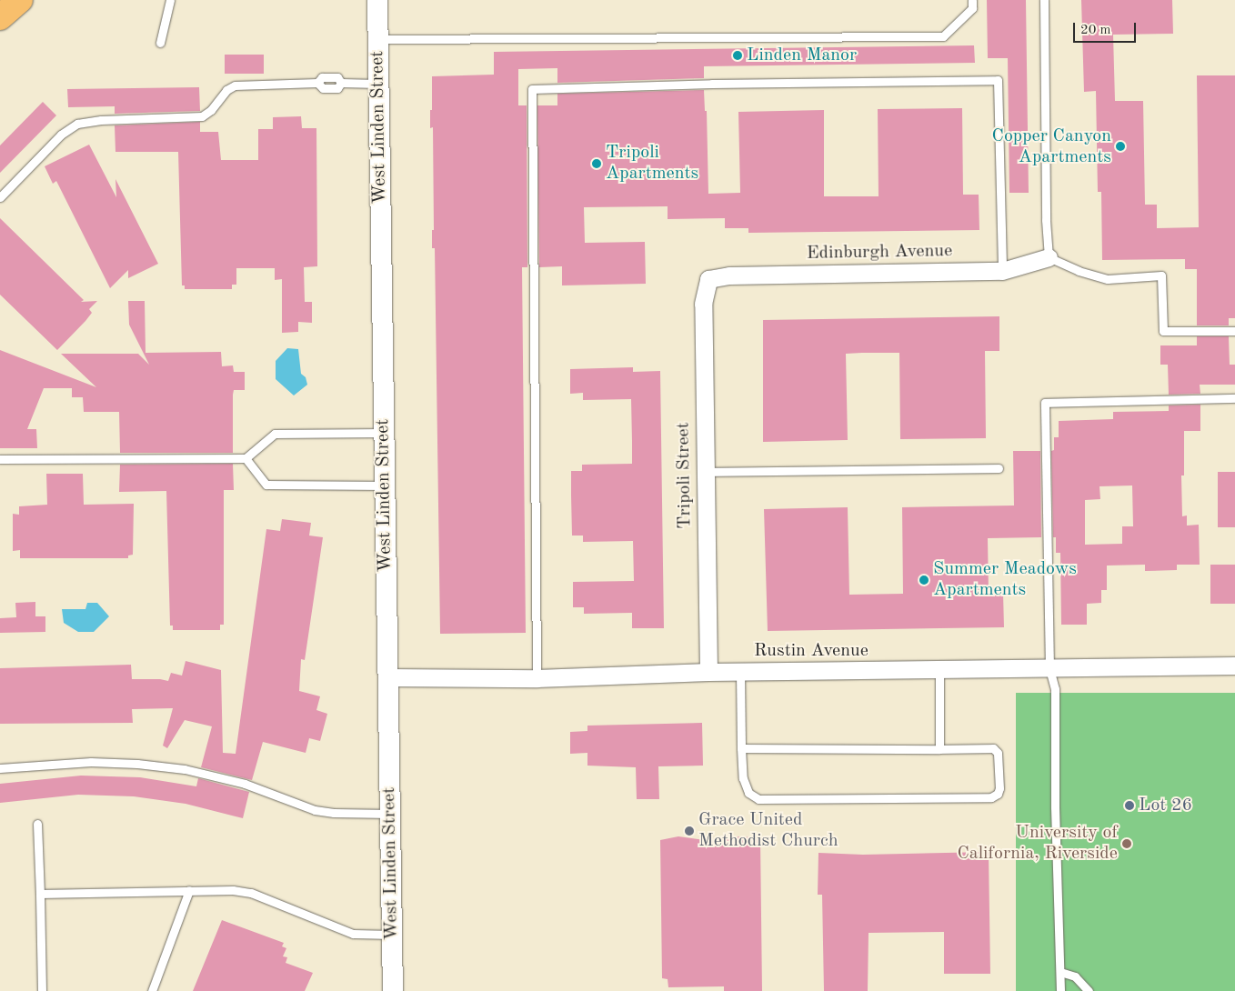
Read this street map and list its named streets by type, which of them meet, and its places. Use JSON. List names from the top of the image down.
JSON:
{
  "streets": {
    "street": [
      "West Linden Street",
      "Edinburgh Avenue",
      "Tripoli Street",
      "Rustin Avenue"
    ]
  },
  "crossings": [
    ["West Linden Street", "Rustin Avenue"],
    ["Edinburgh Avenue", "Tripoli Street"],
    ["Tripoli Street", "Rustin Avenue"]
  ],
  "places": [
    "Linden Manor",
    "Copper Canyon Apartments",
    "Tripoli Apartments",
    "Summer Meadows Apartments",
    "Lot 26",
    "Grace United Methodist Church",
    "University of California, Riverside"
  ],
  "scale_bar": "20 m"
}
